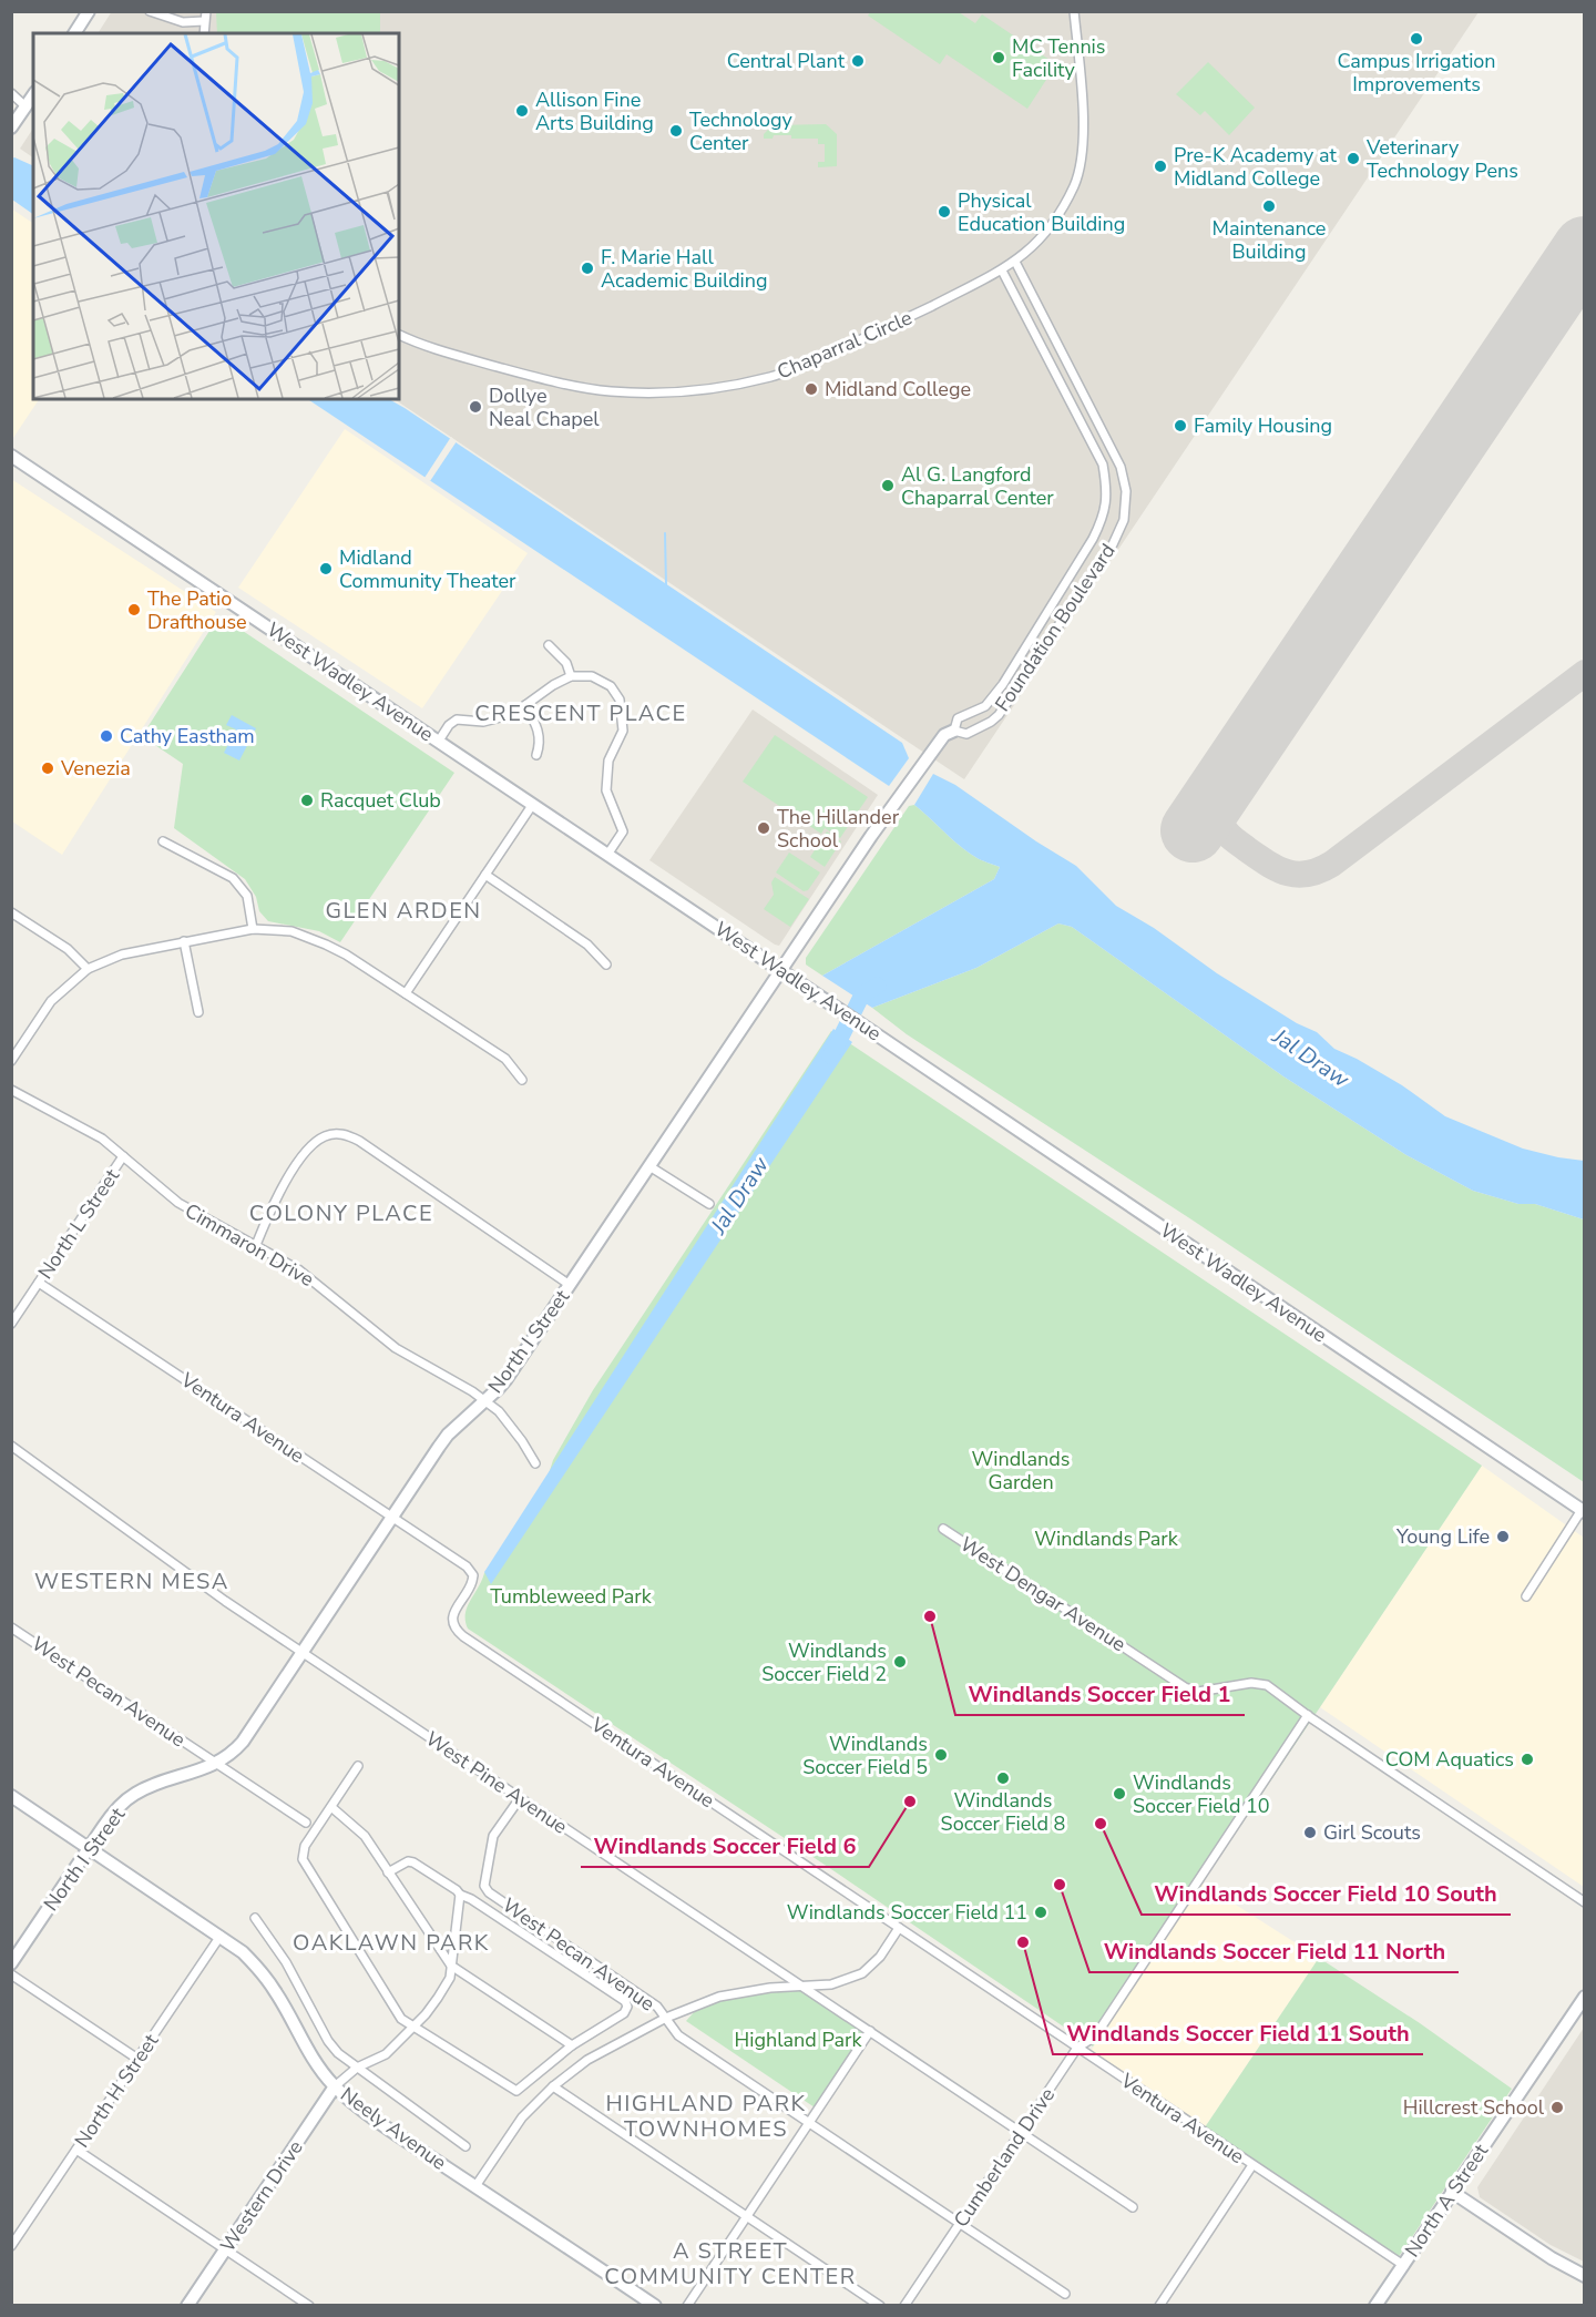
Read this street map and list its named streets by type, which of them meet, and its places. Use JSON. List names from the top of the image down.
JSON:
{
  "streets": {
    "street": [
      "Chaparral Circle",
      "Foundation Boulevard",
      "West Wadley Avenue",
      "North L Street",
      "Cimmaron Drive",
      "North I Street",
      "Ventura Avenue",
      "West Dengar Avenue",
      "West Pecan Avenue",
      "West Pine Avenue",
      "North H Street",
      "Neely Avenue",
      "Cumberland Drive",
      "Western Drive",
      "North A Street"
    ]
  },
  "crossings": [
    ["Chaparral Circle", "Foundation Boulevard"],
    ["Foundation Boulevard", "North I Street"],
    ["West Wadley Avenue", "North I Street"],
    ["North L Street", "Cimmaron Drive"],
    ["North L Street", "Ventura Avenue"],
    ["Cimmaron Drive", "North I Street"],
    ["North I Street", "Ventura Avenue"],
    ["North I Street", "West Pecan Avenue"],
    ["North I Street", "West Pine Avenue"],
    ["North I Street", "Neely Avenue"],
    ["Ventura Avenue", "Cumberland Drive"],
    ["Ventura Avenue", "North A Street"],
    ["West Dengar Avenue", "Cumberland Drive"],
    ["West Pecan Avenue", "West Pine Avenue"],
    ["West Pecan Avenue", "Cumberland Drive"],
    ["West Pine Avenue", "Cumberland Drive"],
    ["North H Street", "Neely Avenue"],
    ["Neely Avenue", "Western Drive"]
  ],
  "districts": [
    "CRESCENT PLACE",
    "GLEN ARDEN",
    "COLONY PLACE",
    "WESTERN MESA",
    "OAKLAWN PARK",
    "HIGHLAND PARK TOWNHOMES",
    "A STREET COMMUNITY CENTER"
  ],
  "water": ["Jal Draw"],
  "parks": [
    "Windlands Garden",
    "Windlands Park",
    "Tumbleweed Park",
    "Highland Park"
  ],
  "places": [
    "Campus Irrigation Improvements",
    "MC Tennis Facility",
    "Central Plant",
    "Allison Fine Arts Building",
    "Technology Center",
    "Veterinary Technology Pens",
    "Pre-K Academy at Midland College",
    "Maintenance Building",
    "Physical Education Building",
    "F. Marie Hall Academic Building",
    "Midland College",
    "Dollye Neal Chapel",
    "Family Housing",
    "Al G. Langford Chaparral Center",
    "Midland Community Theater",
    "The Patio Drafthouse",
    "Cathy Eastham",
    "Venezia",
    "Racquet Club",
    "The Hillander School",
    "Young Life",
    "Windlands Soccer Field 1",
    "Windlands Soccer Field 2",
    "Windlands Soccer Field 5",
    "COM Aquatics",
    "Windlands Soccer Field 8",
    "Windlands Soccer Field 10",
    "Windlands Soccer Field 6",
    "Windlands Soccer Field 10 South",
    "Girl Scouts",
    "Windlands Soccer Field 11 North",
    "Windlands Soccer Field 11",
    "Windlands Soccer Field 11 South",
    "Hillcrest School"
  ]
}
